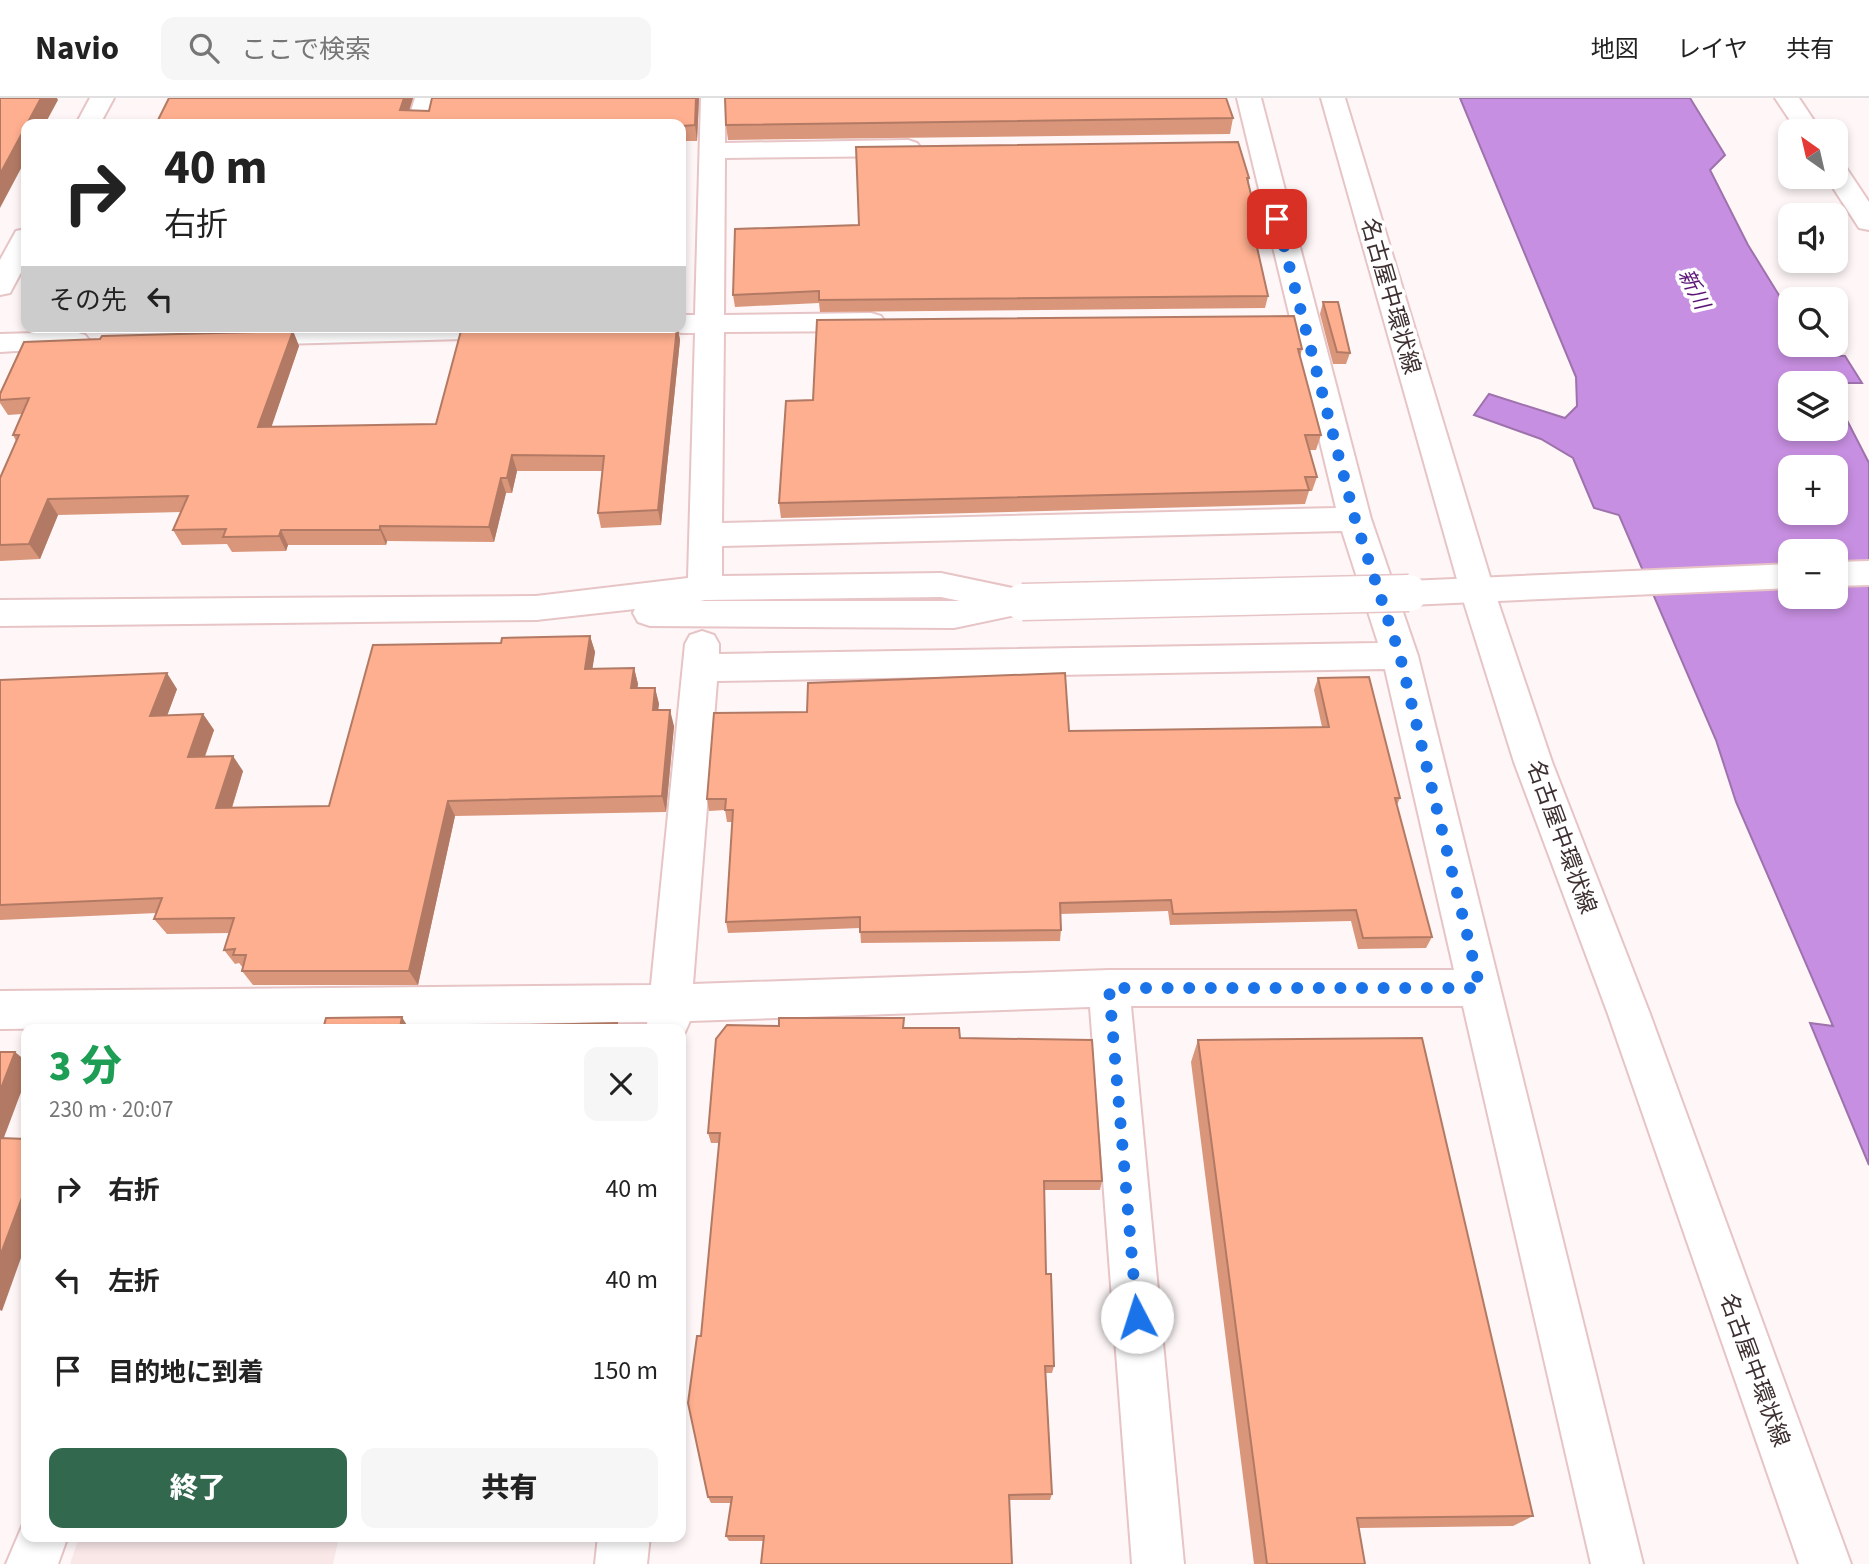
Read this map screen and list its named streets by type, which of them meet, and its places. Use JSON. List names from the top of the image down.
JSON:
{
  "streets": {
    "street": ["名古屋中環状線"]
  },
  "water": ["新川"],
  "north": "top left",
  "page": {
    "header": "Navio",
    "search": "ここで検索",
    "nav": ["地図", "レイヤ", "共有"],
    "map_buttons": ["+", "−"],
    "turn": ["40 m", "右折"],
    "then": "その先",
    "heading": ["3 分", "230 m · 20:07"],
    "list": [
      {
        "name": "右折",
        "value": "40 m"
      },
      {
        "name": "左折",
        "value": "40 m"
      },
      {
        "name": "目的地に到着",
        "value": "150 m"
      }
    ],
    "buttons": ["終了", "共有"]
  }
}
